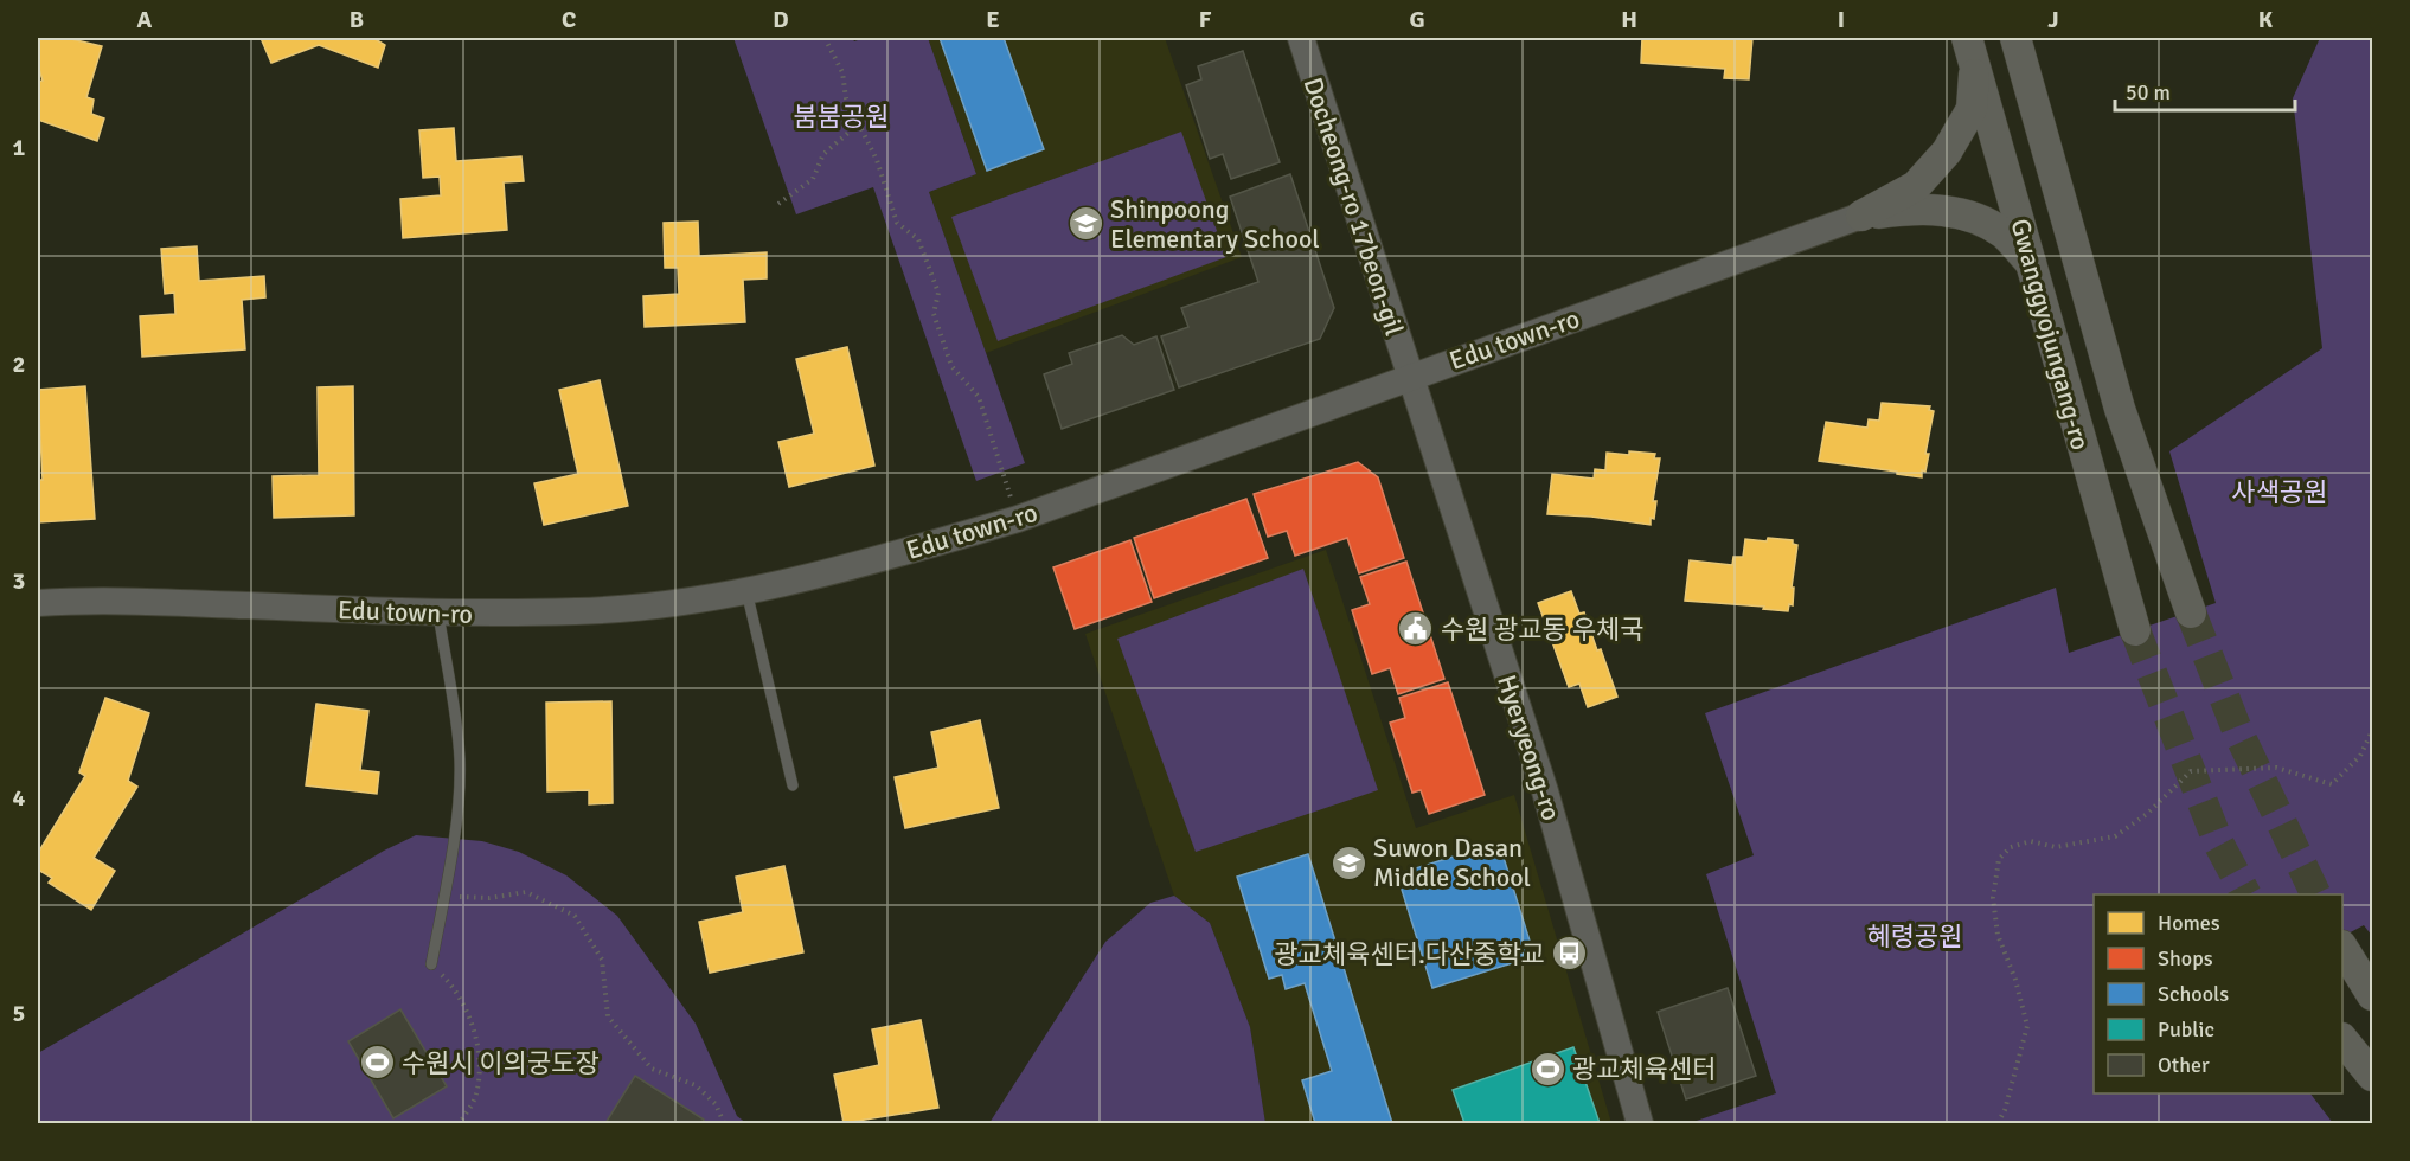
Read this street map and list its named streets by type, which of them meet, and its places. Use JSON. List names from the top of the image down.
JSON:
{
  "streets": {
    "main road": ["Gwanggyojungang-ro"],
    "street": ["Docheong-ro 17beon-gil", "Edu town-ro", "Hyeryeong-ro"]
  },
  "crossings": [
    ["Docheong-ro 17beon-gil", "Edu town-ro"],
    ["Docheong-ro 17beon-gil", "Hyeryeong-ro"],
    ["Edu town-ro", "Hyeryeong-ro"]
  ],
  "parks": ["붐붐공원", "사색공원", "혜령공원"],
  "places": {
    "school or university": ["Shinpoong Elementary School", "Suwon Dasan Middle School"],
    "public building": ["수원 광교동 우체국"],
    "bus stop": ["광교체육센터.다산중학교"],
    "sports": ["수원시 이의궁도장", "광교체육센터"]
  },
  "legend": [
    "Homes",
    "Shops",
    "Schools",
    "Public",
    "Other"
  ],
  "scale_bar": "50 m",
  "grid": {
    "columns": [
      "A",
      "B",
      "C",
      "D",
      "E",
      "F",
      "G",
      "H",
      "I",
      "J",
      "K"
    ],
    "rows": [
      "1",
      "2",
      "3",
      "4",
      "5"
    ]
  }
}
